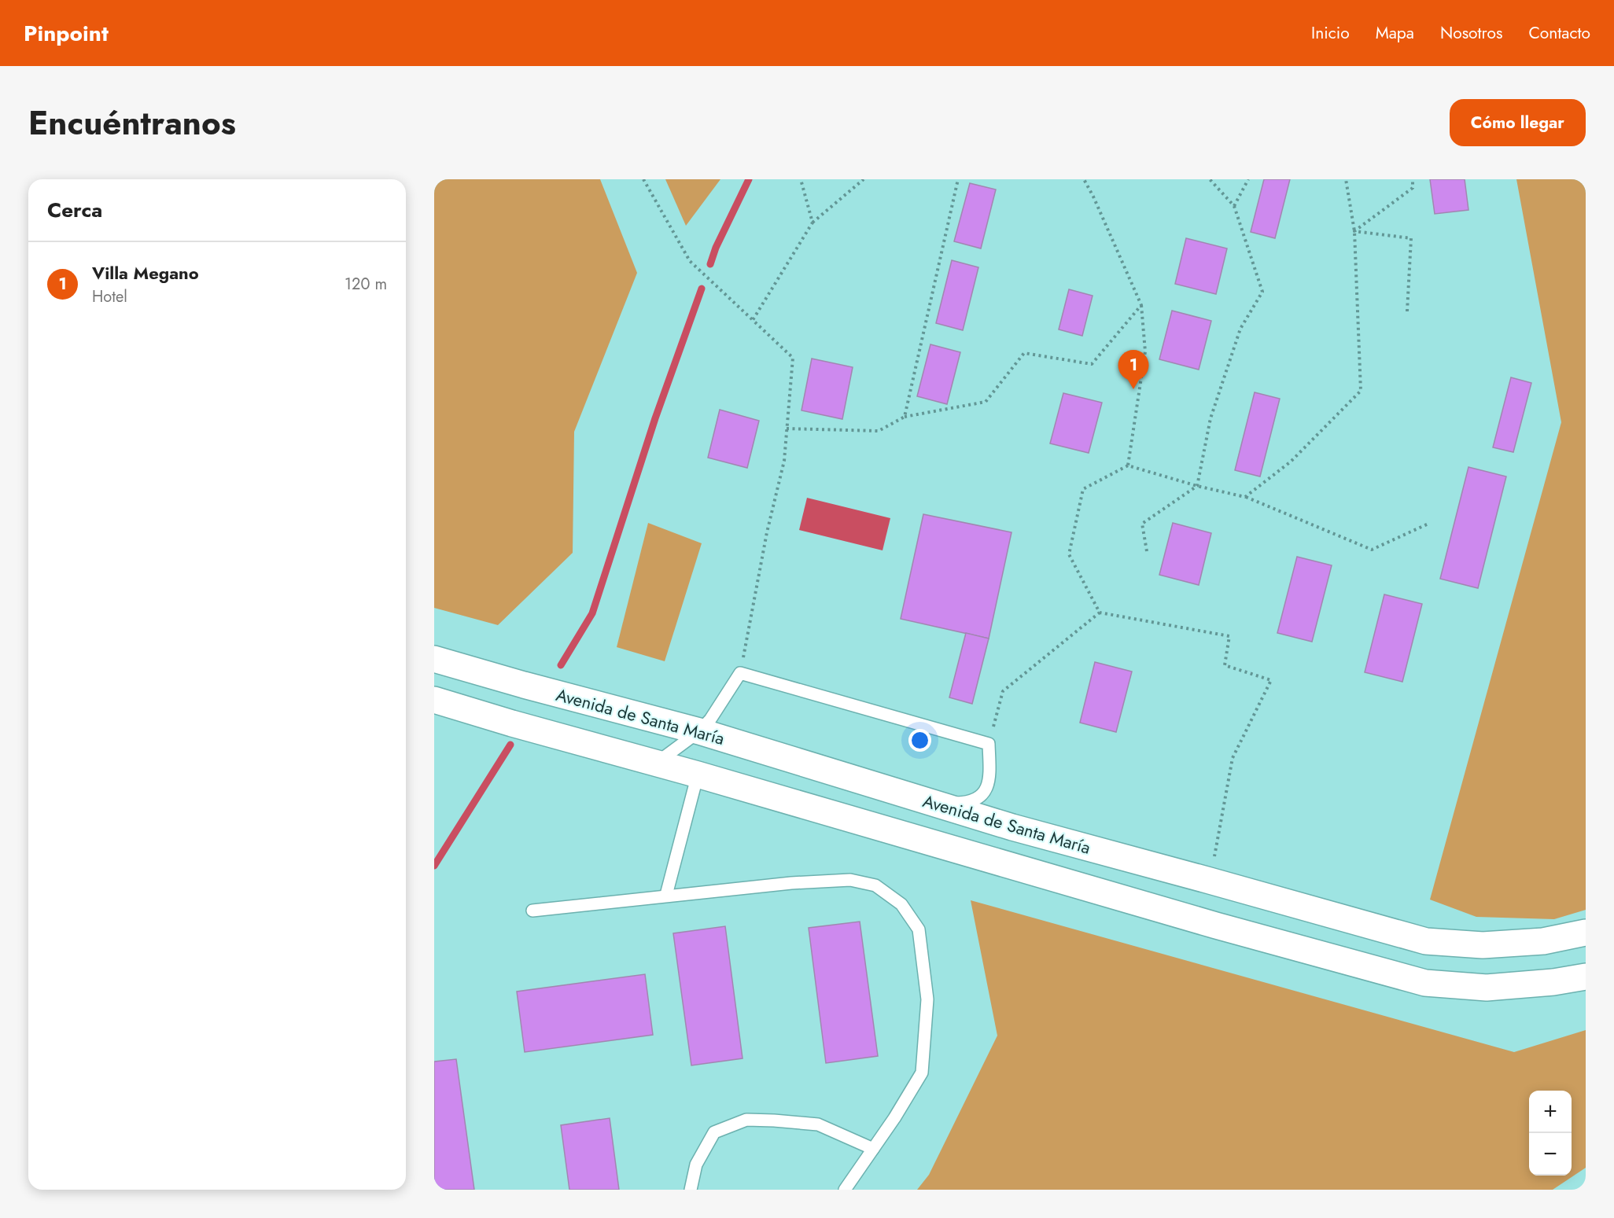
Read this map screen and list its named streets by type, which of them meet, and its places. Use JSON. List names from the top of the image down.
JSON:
{
  "streets": {
    "street": ["Avenida de Santa María"]
  },
  "page": {
    "header": "Pinpoint",
    "nav": [
      "Inicio",
      "Mapa",
      "Nosotros",
      "Contacto"
    ],
    "title": "Encuéntranos",
    "buttons": "Cómo llegar",
    "heading": "Cerca",
    "list": [
      {
        "mark": "1",
        "name": "Villa Megano",
        "note": "Hotel",
        "value": "120 m"
      }
    ],
    "pins": "1",
    "map_buttons": ["+", "−"]
  }
}
